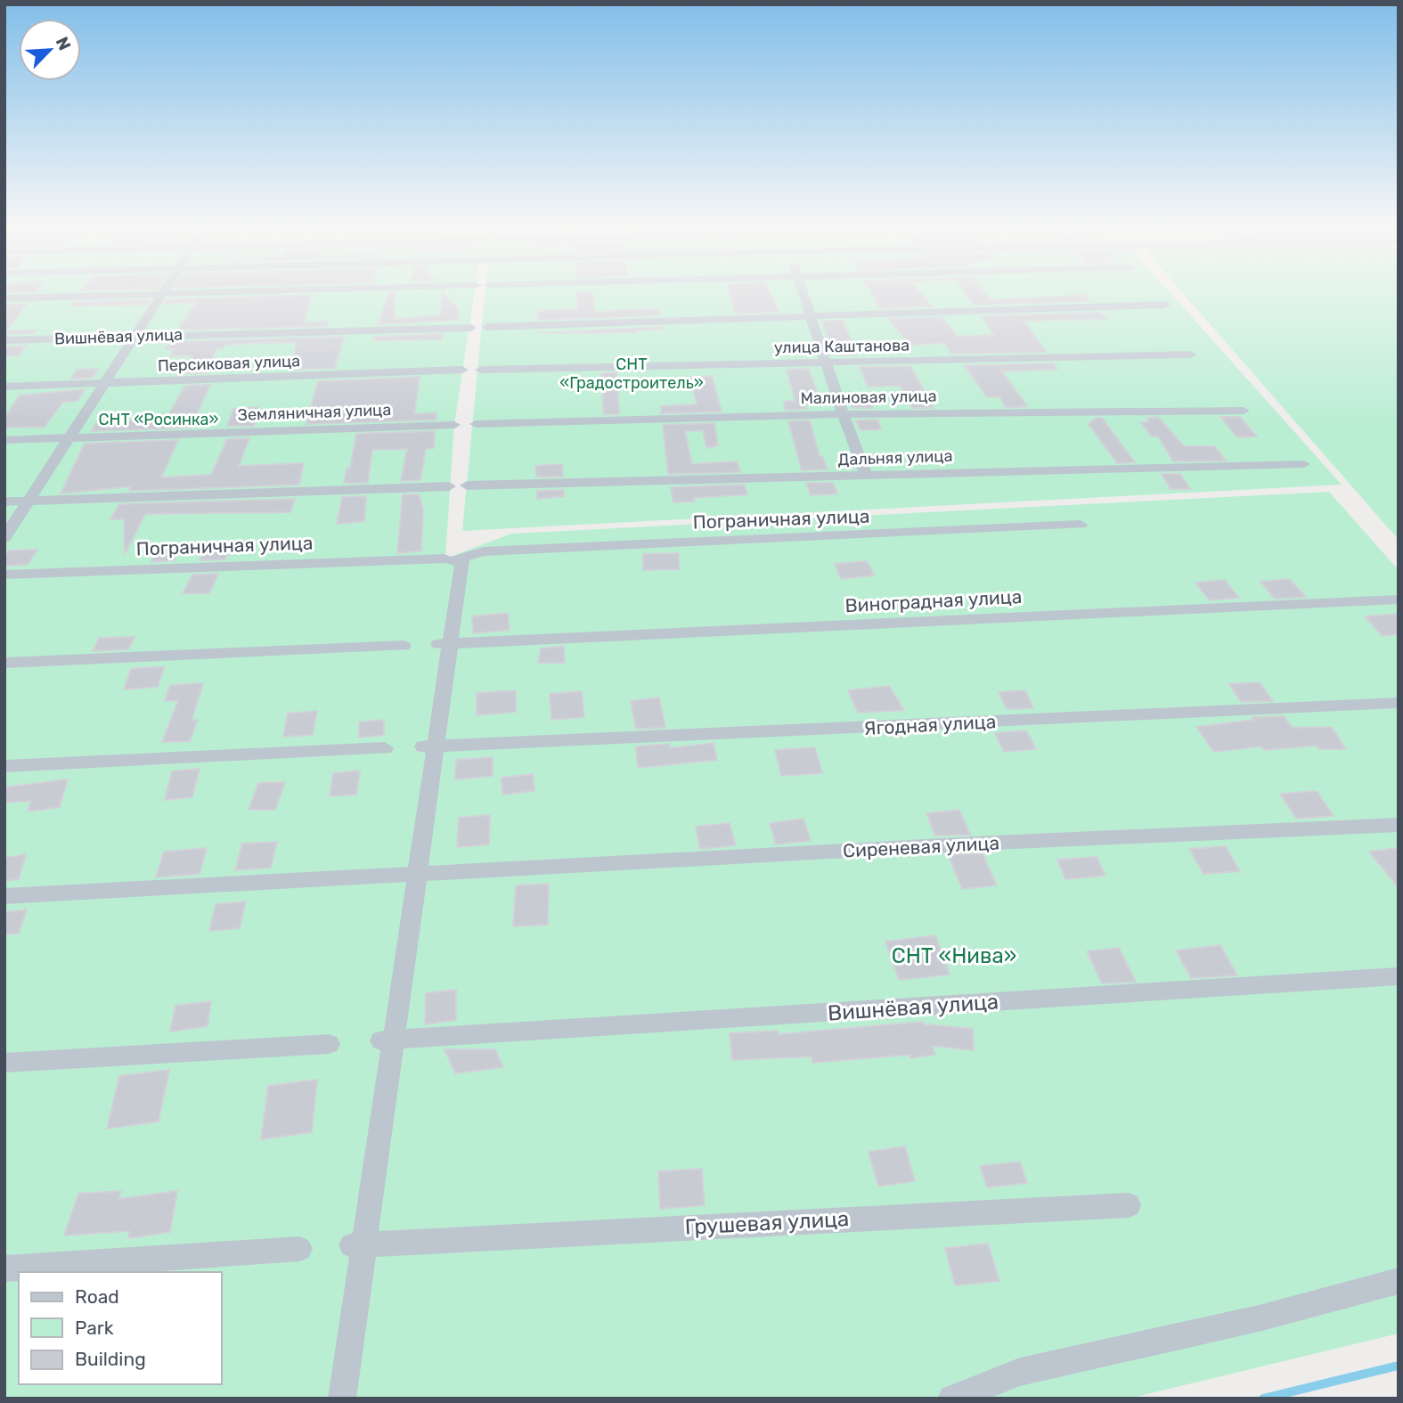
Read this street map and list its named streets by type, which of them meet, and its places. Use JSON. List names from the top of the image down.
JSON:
{
  "streets": {
    "street": [
      "Вишнёвая улица",
      "улица Каштанова",
      "Персиковая улица",
      "Малиновая улица",
      "Земляничная улица",
      "Дальняя улица",
      "Пограничная улица",
      "Виноградная улица",
      "Ягодная улица",
      "Сиреневая улица",
      "Грушевая улица"
    ]
  },
  "parks": ["СНТ «Градостроитель»", "СНТ «Росинка»", "СНТ «Нива»"],
  "legend": ["Road", "Park", "Building"],
  "north": "top right"
}
